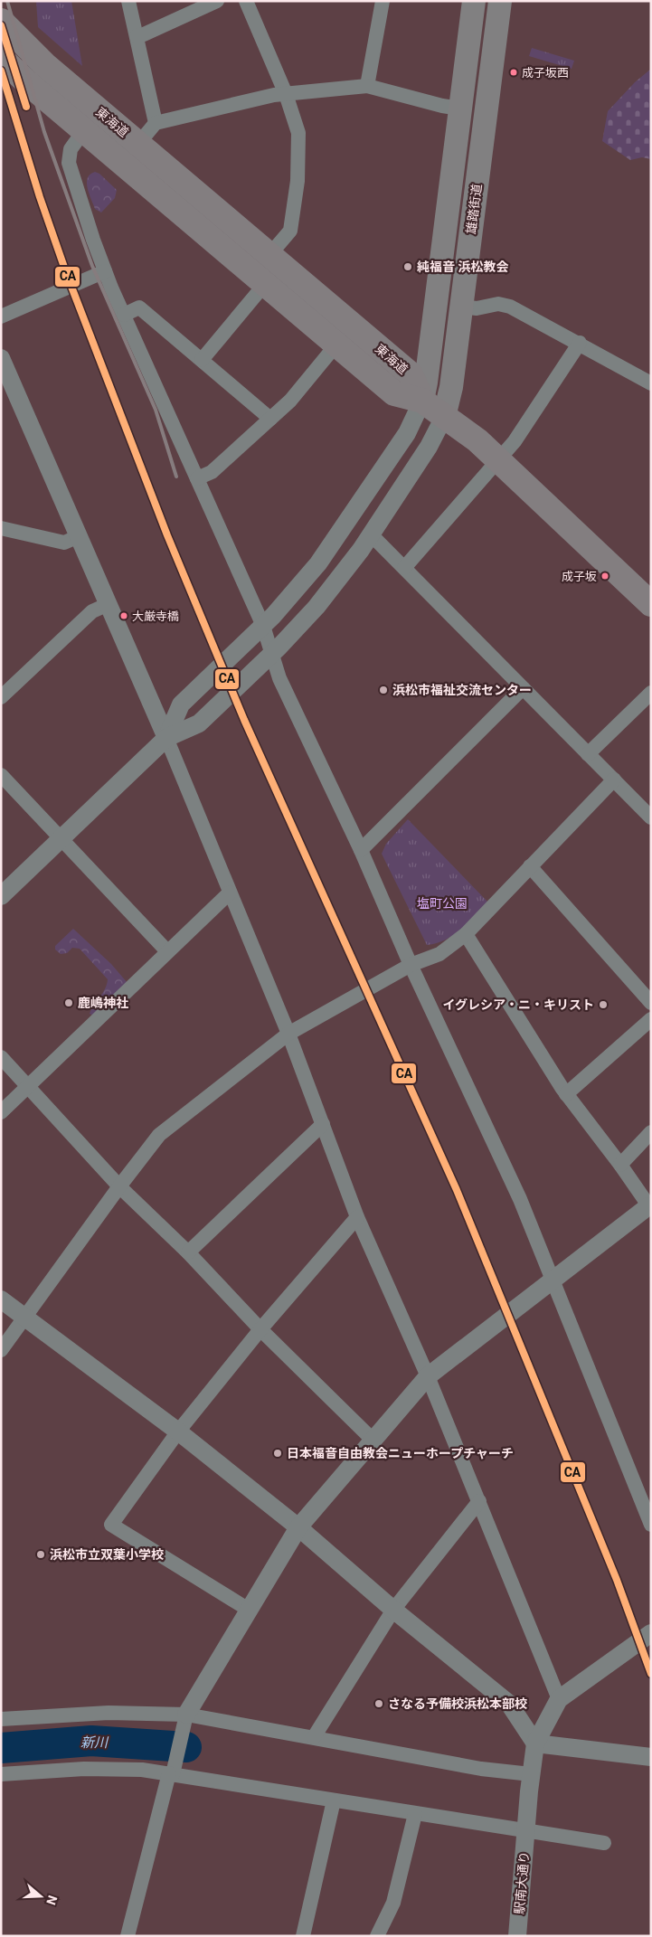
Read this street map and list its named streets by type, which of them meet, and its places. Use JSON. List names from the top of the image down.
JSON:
{
  "streets": {
    "highway": ["東海道"],
    "main road": ["雄踏街道"],
    "street": ["駅南大通り"]
  },
  "crossings": [
    ["東海道", "雄踏街道"]
  ],
  "water": ["新川"],
  "parks": ["塩町公園"],
  "places": [
    "成子坂西",
    "純福音 浜松教会",
    "成子坂",
    "大厳寺橋",
    "浜松市福祉交流センター",
    "鹿嶋神社",
    "イグレシア・ニ・キリスト",
    "日本福音自由教会ニューホープチャーチ",
    "浜松市立双葉小学校",
    "さなる予備校浜松本部校"
  ],
  "lines": ["transit line CA"],
  "north": "right"
}
